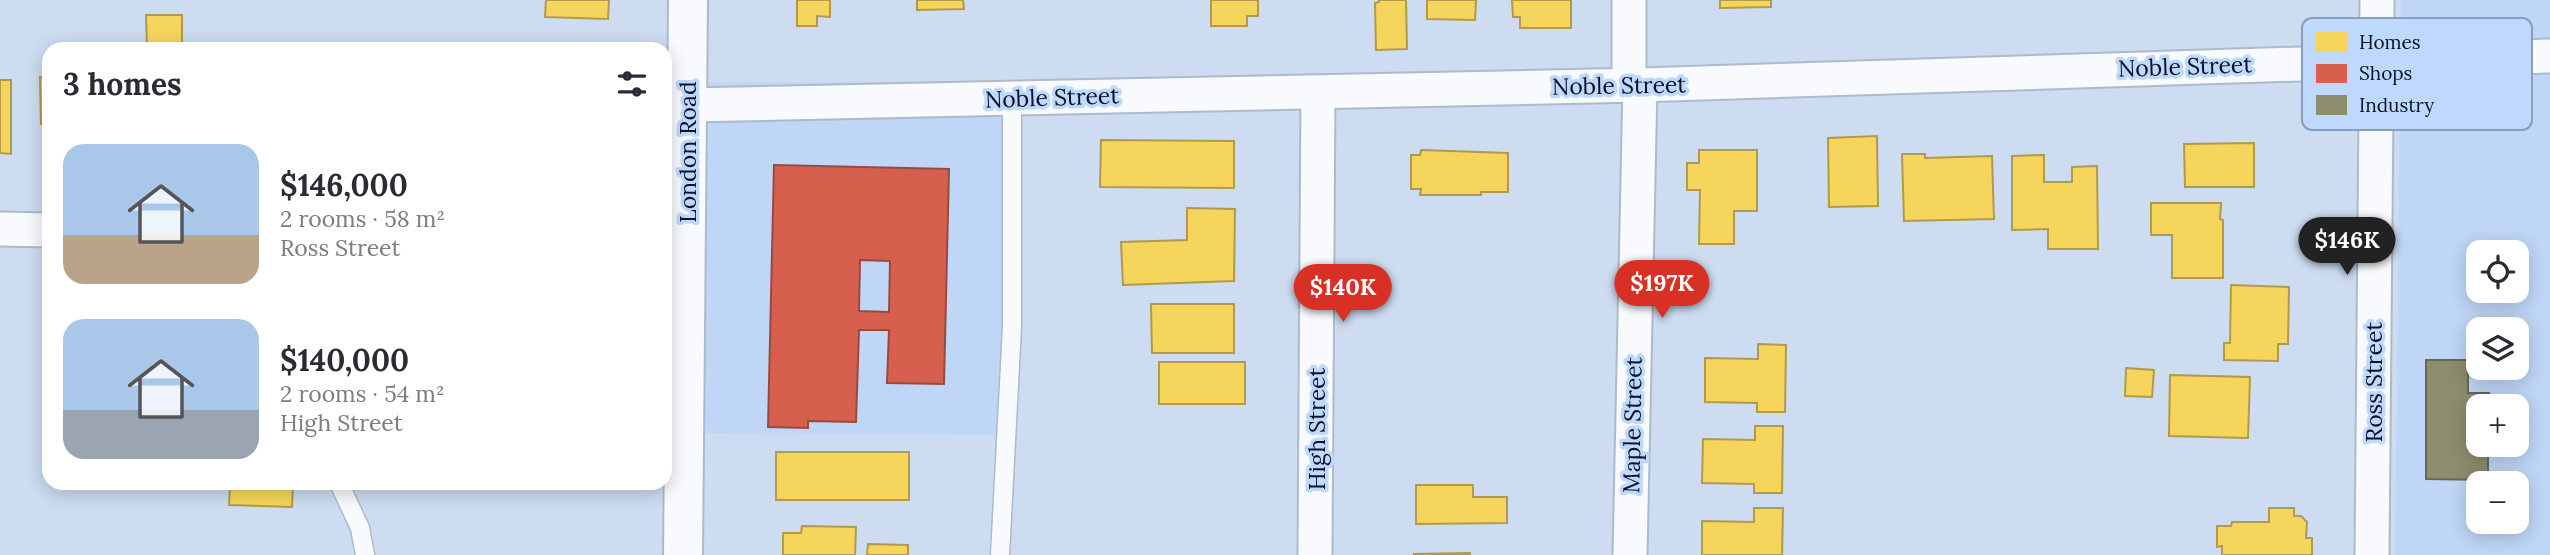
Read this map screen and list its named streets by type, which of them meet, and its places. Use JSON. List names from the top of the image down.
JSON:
{
  "streets": {
    "street": [
      "Noble Street",
      "London Road",
      "Ross Street",
      "Maple Street",
      "High Street"
    ]
  },
  "crossings": [
    ["Noble Street", "London Road"],
    ["Noble Street", "Maple Street"],
    ["Noble Street", "High Street"]
  ],
  "legend": ["Homes", "Shops", "Industry"],
  "page": {
    "heading": "3 homes",
    "list": [
      {
        "name": "$146,000",
        "note": "2 rooms · 58 m² · Ross Street"
      },
      {
        "name": "$140,000",
        "note": "2 rooms · 54 m² · High Street"
      }
    ],
    "price": ["$146K", "$197K", "$140K"],
    "map_buttons": ["+", "−"]
  }
}
